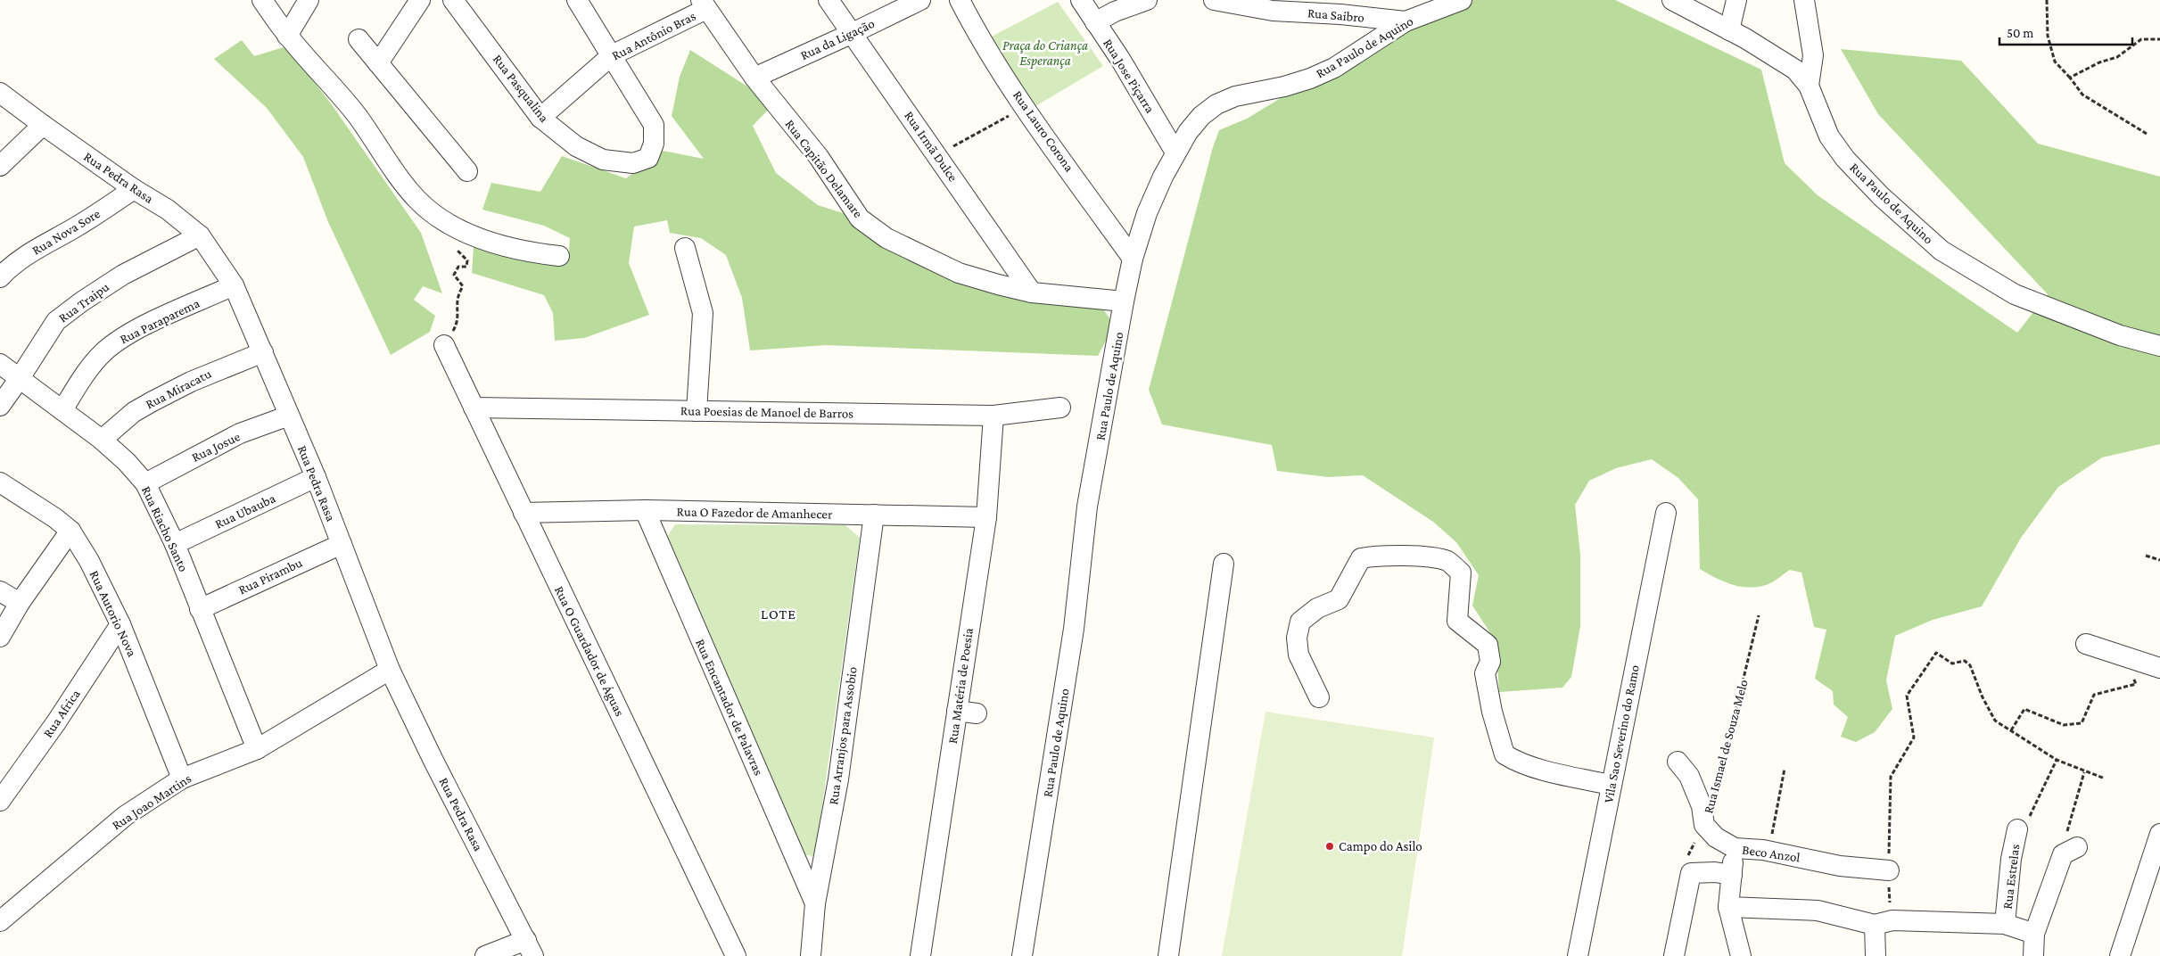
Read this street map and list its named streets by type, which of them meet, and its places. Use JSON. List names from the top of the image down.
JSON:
{
  "streets": {
    "street": [
      "Rua Saibro",
      "Rua Antônio Bras",
      "Rua da Ligação",
      "Rua Paulo de Aquino",
      "Rua Jose Piçarra",
      "Rua Pasqualina",
      "Rua Lauro Corona",
      "Rua Irmã Dulce",
      "Rua Capitão Delamare",
      "Rua Pedra Rasa",
      "Rua Nova Sore",
      "Rua Traipu",
      "Rua Paraparema",
      "Rua Miracatu",
      "Rua Poesias de Manoel de Barros",
      "Rua Josue",
      "Rua Ubauba",
      "Rua O Fazedor de Amanhecer",
      "Rua Riacho Santo",
      "Rua Pirambu",
      "Rua Autorio Nova",
      "Rua O Guardador de Águas",
      "Rua Matéria de Poesia",
      "Rua Encantador de Palavras",
      "Rua Africa",
      "Vila Sao Severino do Ramo",
      "Rua Arranjos para Assobio",
      "Rua Joao Martins",
      "Beco Anzol",
      "Rua Estrelas"
    ],
    "path": ["Rua Ismael de Souza Melo"]
  },
  "crossings": [
    ["Rua Saibro", "Rua Paulo de Aquino"],
    ["Rua Antônio Bras", "Rua Pasqualina"],
    ["Rua Antônio Bras", "Rua Capitão Delamare"],
    ["Rua da Ligação", "Rua Irmã Dulce"],
    ["Rua da Ligação", "Rua Capitão Delamare"],
    ["Rua Paulo de Aquino", "Rua Jose Piçarra"],
    ["Rua Paulo de Aquino", "Rua Lauro Corona"],
    ["Rua Paulo de Aquino", "Rua Capitão Delamare"],
    ["Rua Irmã Dulce", "Rua Capitão Delamare"],
    ["Rua Pedra Rasa", "Rua Nova Sore"],
    ["Rua Pedra Rasa", "Rua Traipu"],
    ["Rua Pedra Rasa", "Rua Paraparema"],
    ["Rua Pedra Rasa", "Rua Miracatu"],
    ["Rua Pedra Rasa", "Rua Josue"],
    ["Rua Pedra Rasa", "Rua Ubauba"],
    ["Rua Pedra Rasa", "Rua Pirambu"],
    ["Rua Pedra Rasa", "Rua Joao Martins"],
    ["Rua Traipu", "Rua Riacho Santo"],
    ["Rua Paraparema", "Rua Riacho Santo"],
    ["Rua Miracatu", "Rua Riacho Santo"],
    ["Rua Poesias de Manoel de Barros", "Rua O Guardador de Águas"],
    ["Rua Poesias de Manoel de Barros", "Rua Matéria de Poesia"],
    ["Rua Josue", "Rua Riacho Santo"],
    ["Rua Ubauba", "Rua Riacho Santo"],
    ["Rua O Fazedor de Amanhecer", "Rua O Guardador de Águas"],
    ["Rua O Fazedor de Amanhecer", "Rua Matéria de Poesia"],
    ["Rua O Fazedor de Amanhecer", "Rua Encantador de Palavras"],
    ["Rua O Fazedor de Amanhecer", "Rua Arranjos para Assobio"],
    ["Rua Riacho Santo", "Rua Pirambu"],
    ["Rua Riacho Santo", "Rua Joao Martins"],
    ["Rua Autorio Nova", "Rua Africa"],
    ["Rua Autorio Nova", "Rua Joao Martins"],
    ["Rua Encantador de Palavras", "Rua Arranjos para Assobio"],
    ["Rua Ismael de Souza Melo", "Beco Anzol"]
  ],
  "districts": ["LOTE"],
  "parks": ["Praça do Criança Esperança"],
  "places": ["Campo do Asilo"],
  "scale_bar": "50 m"
}
